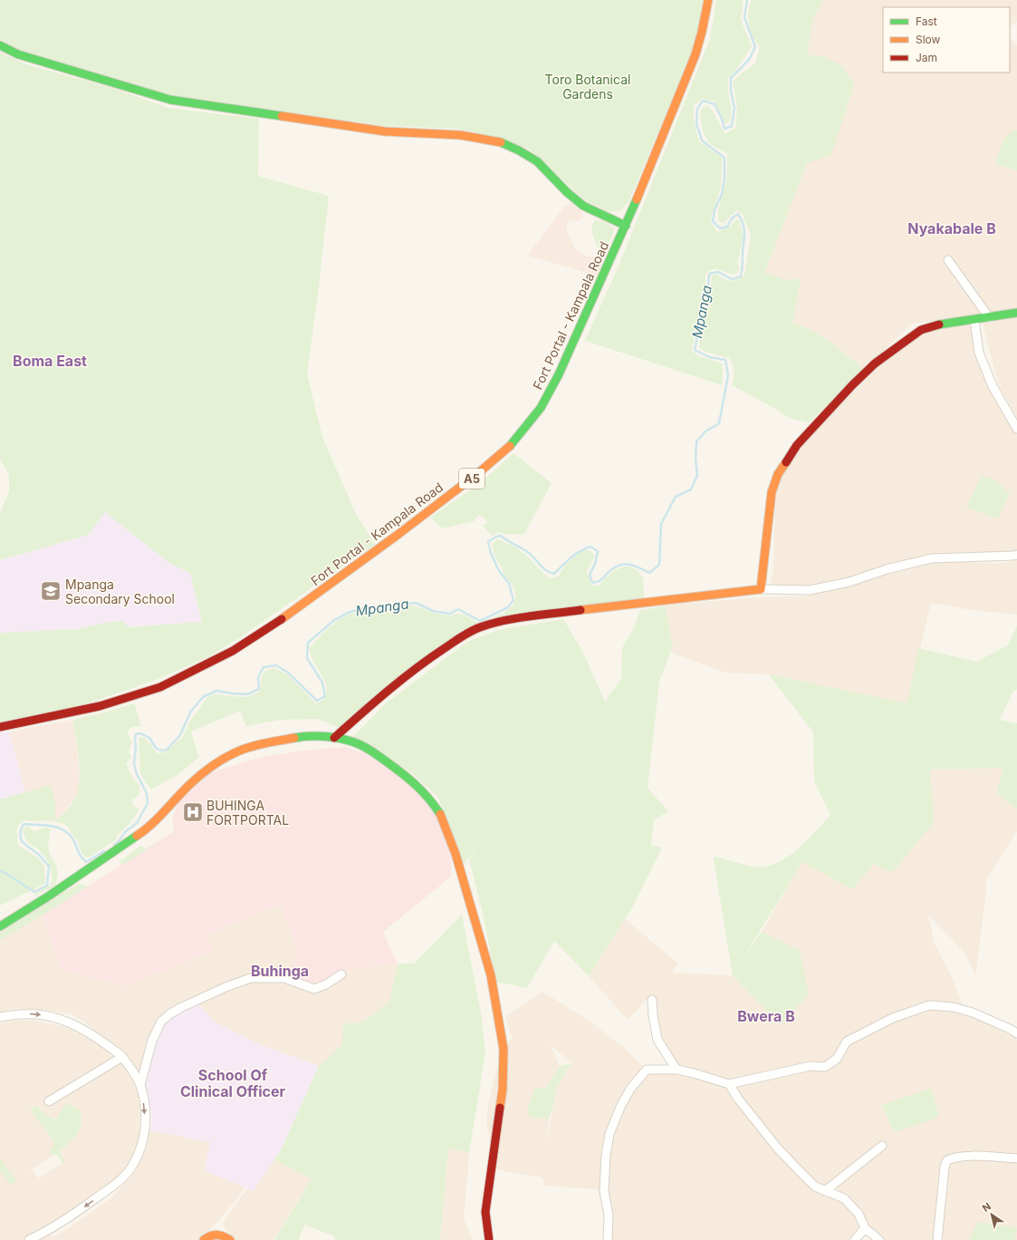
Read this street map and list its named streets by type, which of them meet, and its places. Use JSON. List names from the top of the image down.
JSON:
{
  "streets": {
    "main road": ["Fort Portal - Kampala Road", "A5"]
  },
  "districts": [
    "Nyakabale B",
    "Boma East",
    "Buhinga",
    "Bwera B",
    "School Of Clinical Officer"
  ],
  "water": ["Mpanga"],
  "parks": ["Toro Botanical Gardens"],
  "places": {
    "school or university": ["Mpanga Secondary School"],
    "hospital": ["BUHINGA FORTPORTAL"]
  },
  "legend": ["Fast", "Slow", "Jam"],
  "north": "top left"
}
